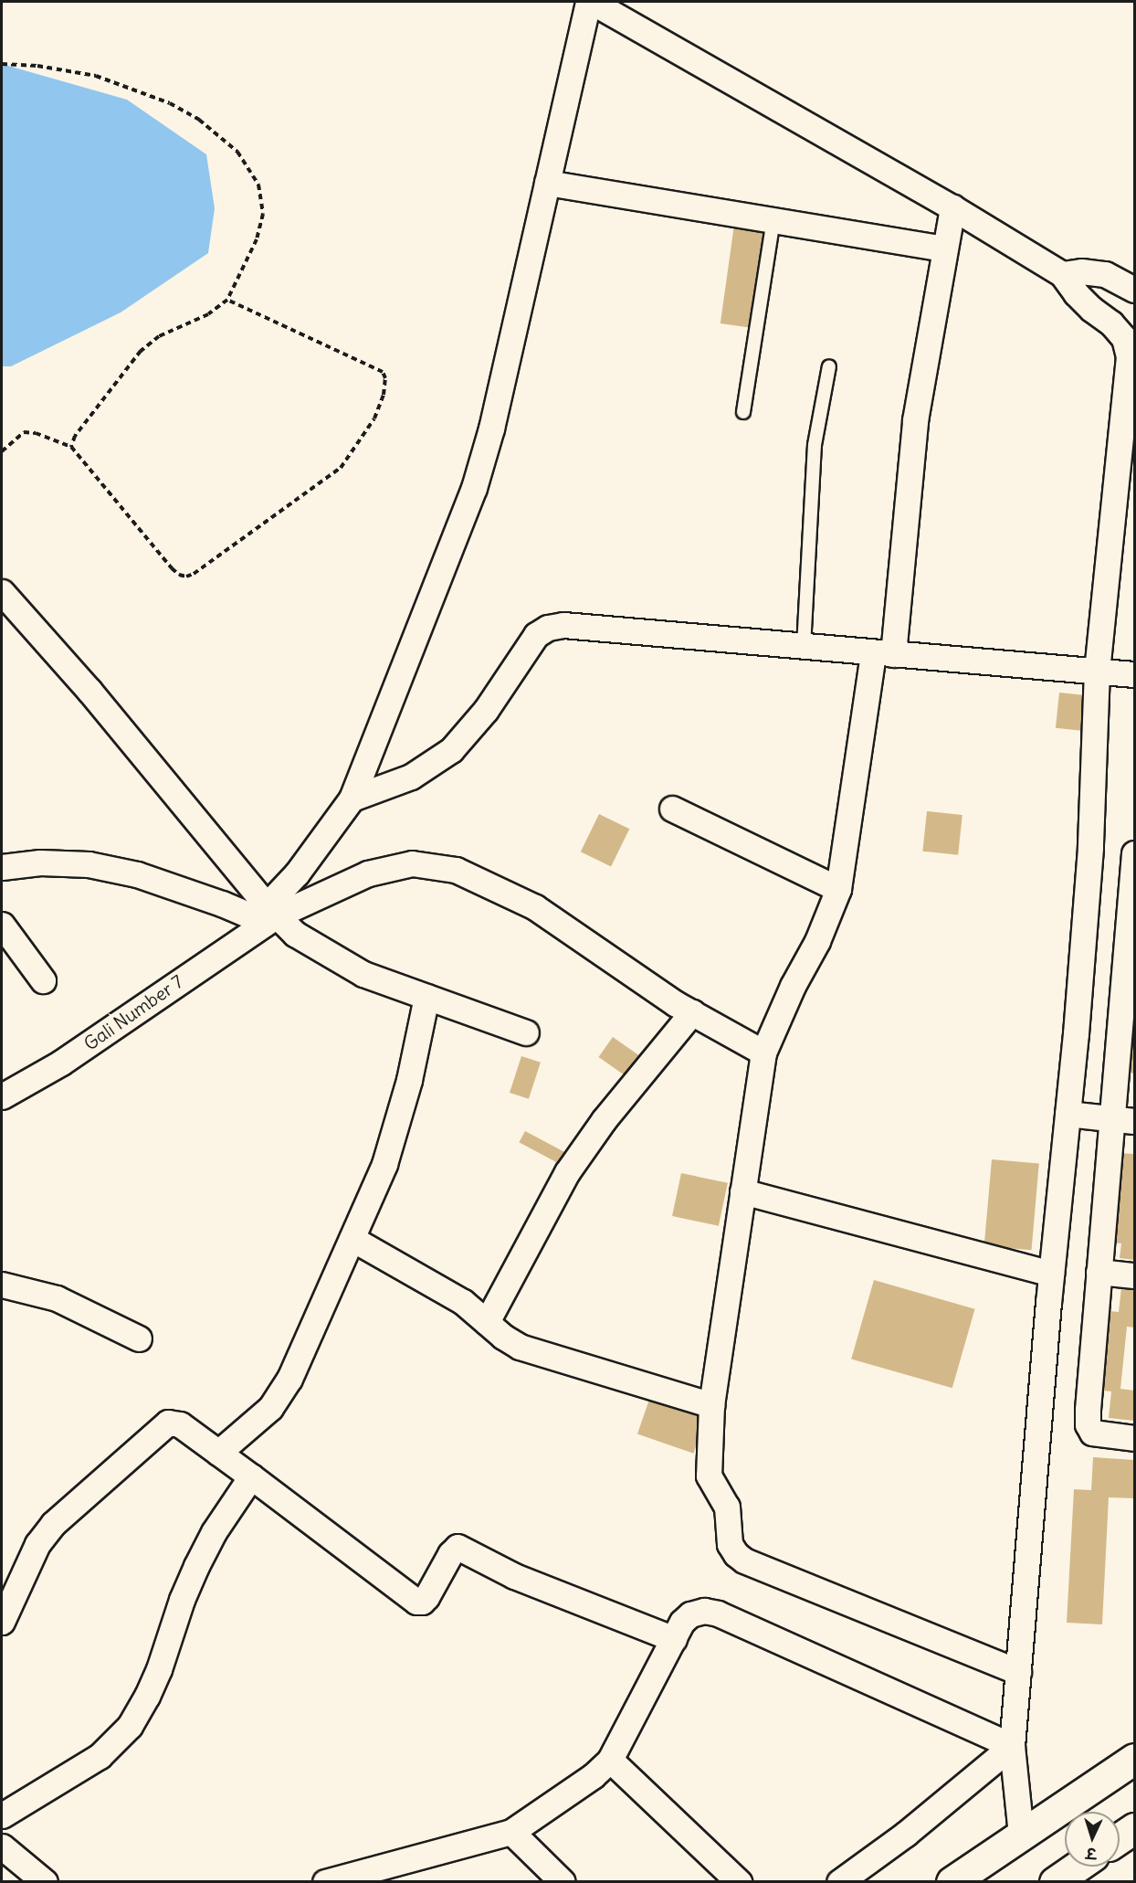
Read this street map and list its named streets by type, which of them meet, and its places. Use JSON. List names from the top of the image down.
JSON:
{
  "streets": {
    "street": ["Gali Number 7"]
  },
  "north": "bottom"
}
